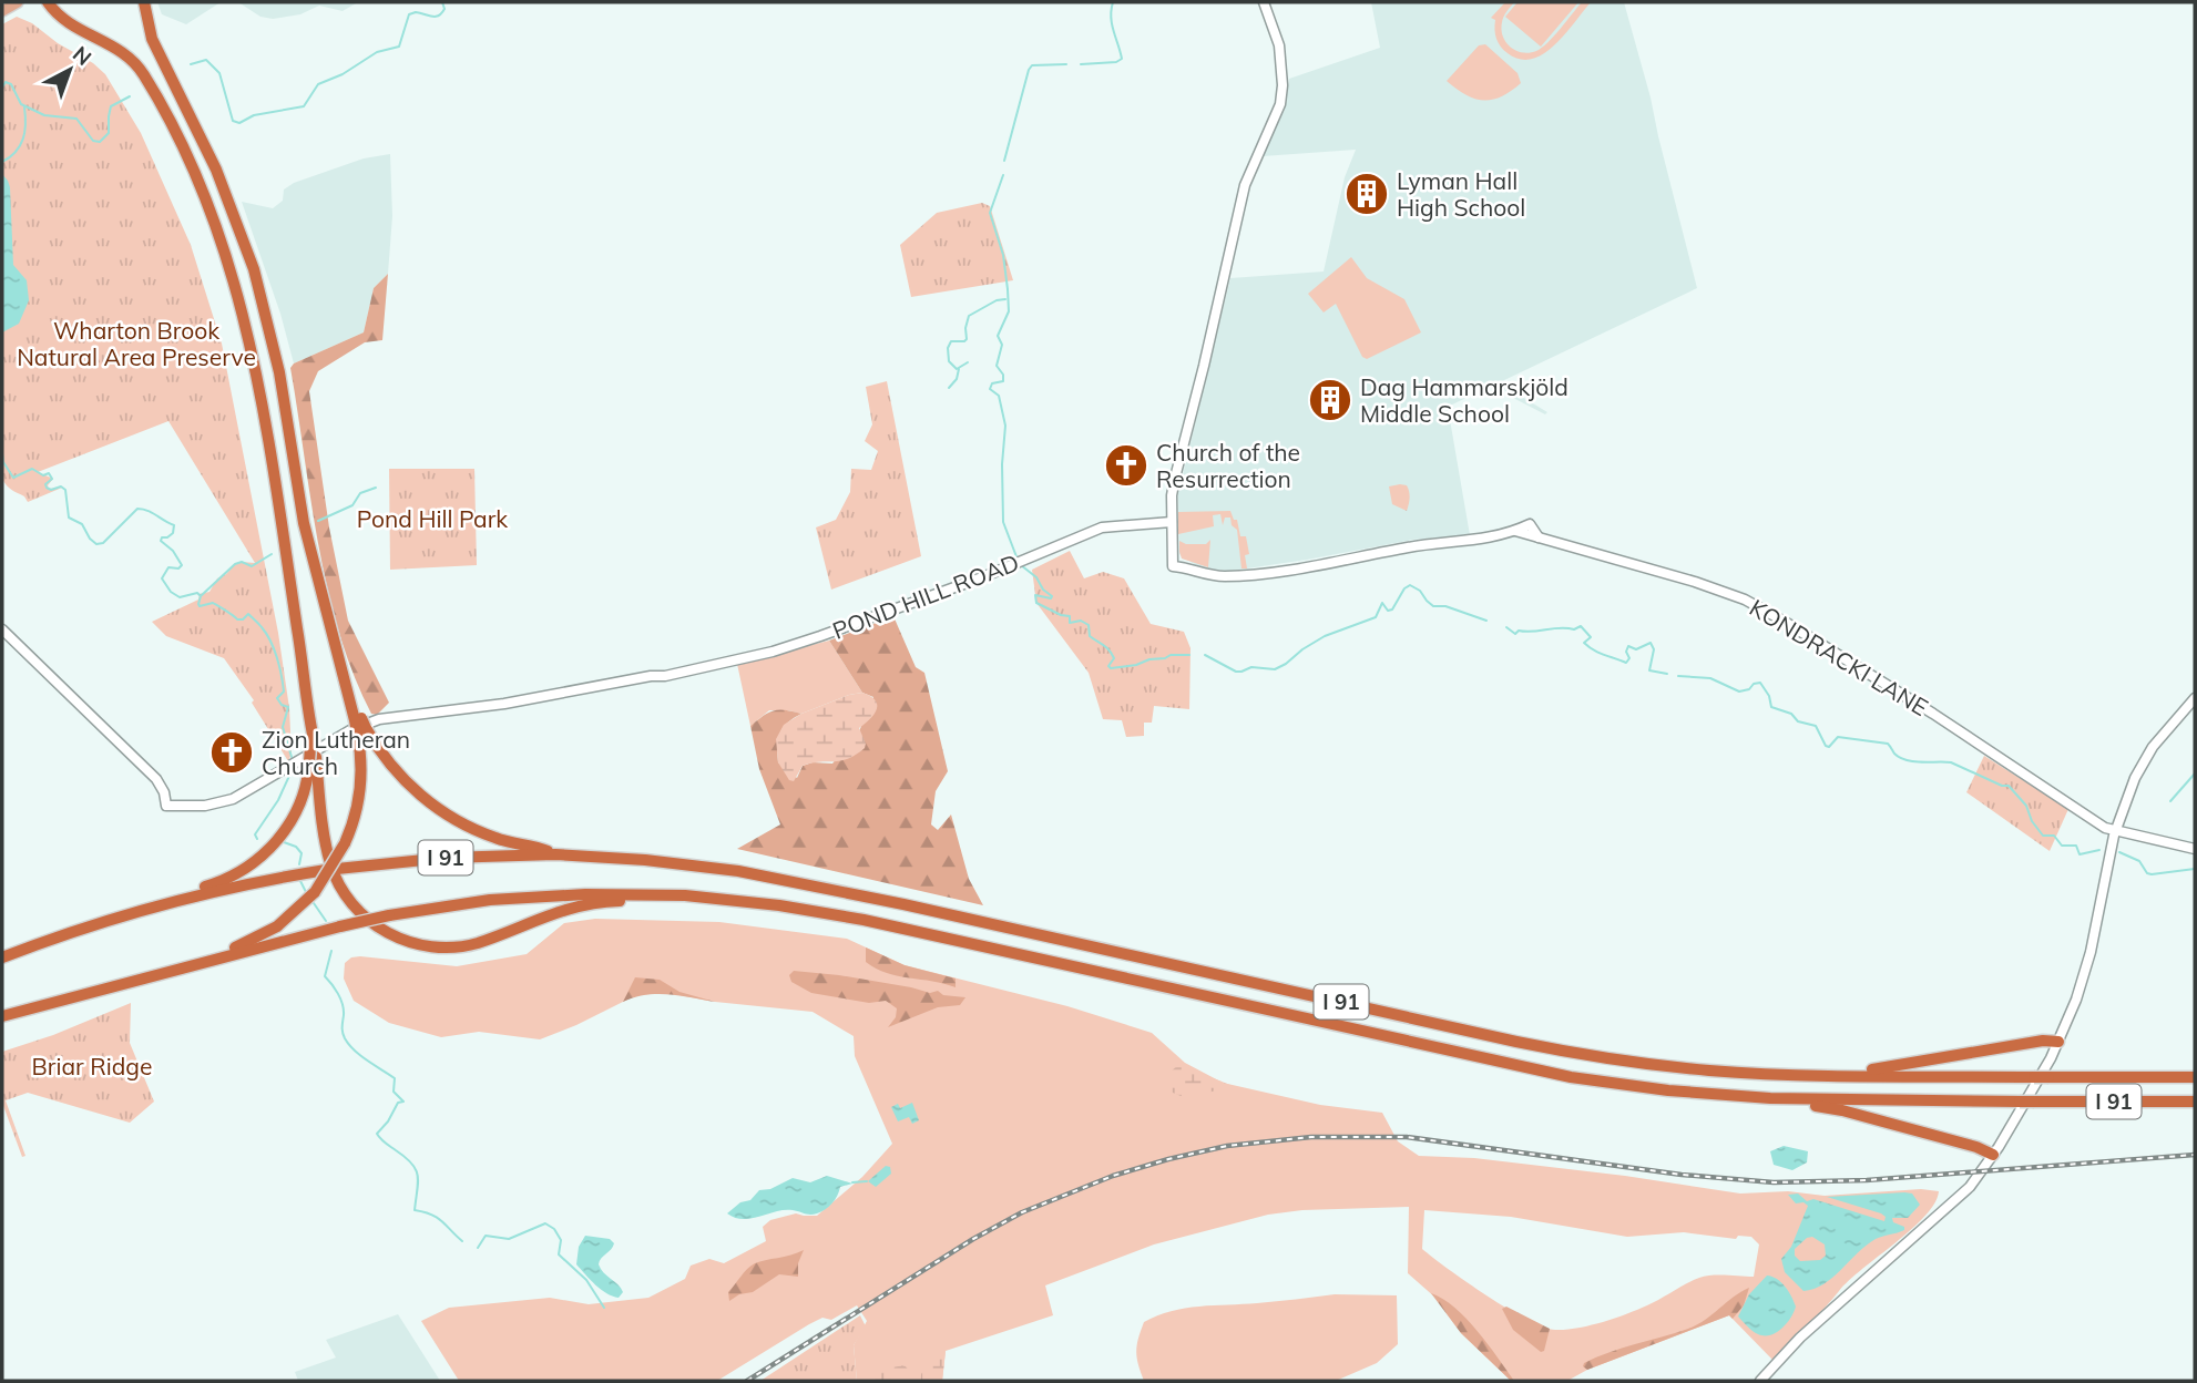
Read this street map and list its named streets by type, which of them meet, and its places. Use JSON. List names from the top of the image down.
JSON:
{
  "streets": {
    "highway": ["I 91"],
    "main road": ["POND HILL ROAD", "KONDRACKI LANE"]
  },
  "crossings": [
    ["POND HILL ROAD", "KONDRACKI LANE"]
  ],
  "parks": ["Wharton Brook Natural Area Preserve", "Pond Hill Park", "Briar Ridge"],
  "places": {
    "building": ["Lyman Hall High School", "Dag Hammarskjöld Middle School"],
    "church": ["Church of the Resurrection", "Zion Lutheran Church"]
  },
  "north": "top right"
}
